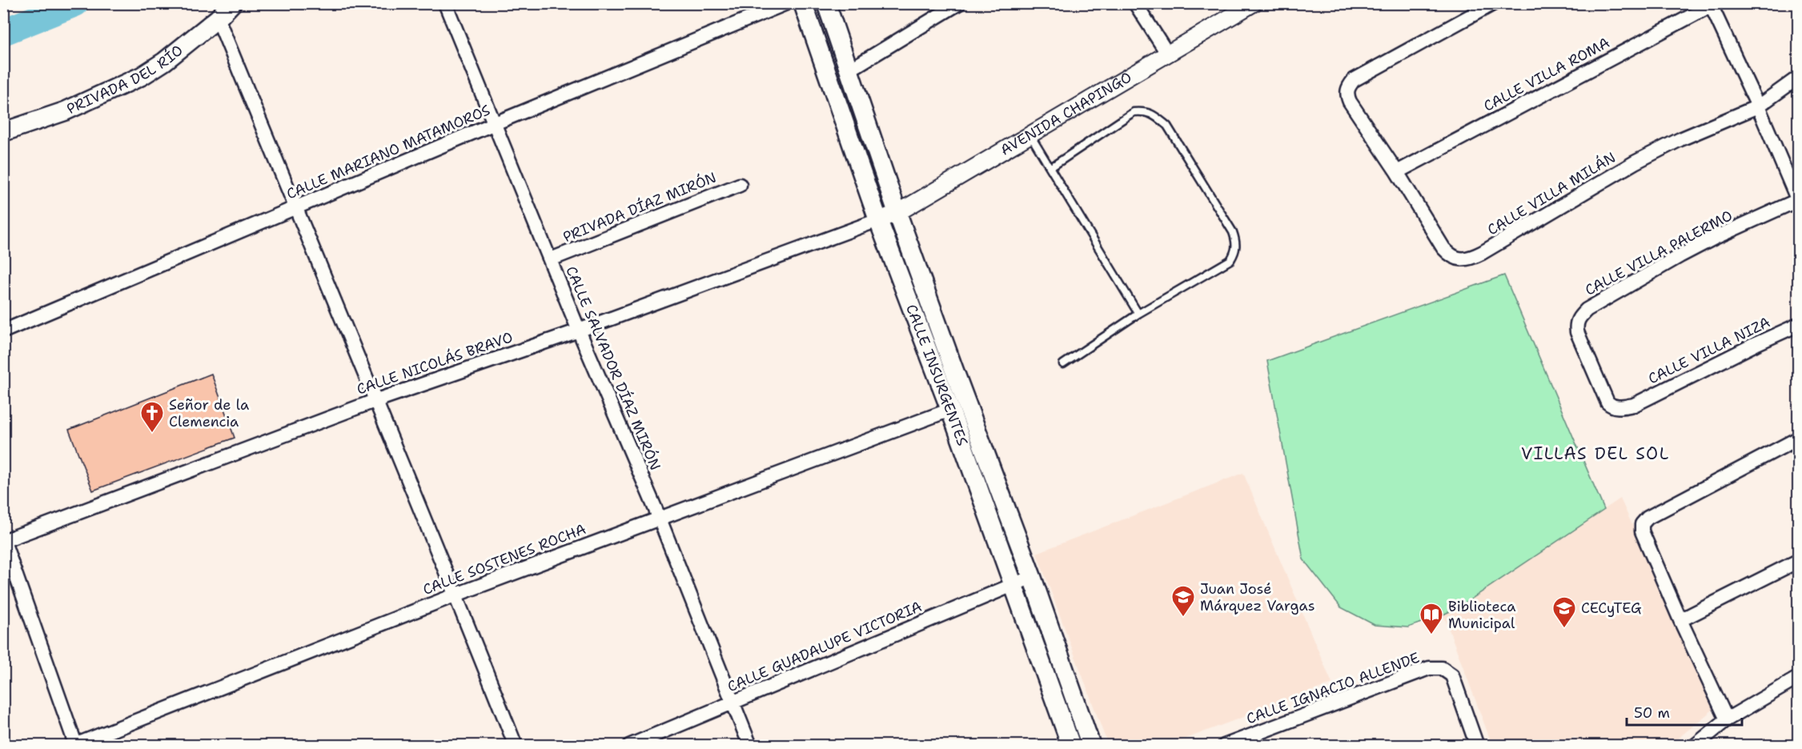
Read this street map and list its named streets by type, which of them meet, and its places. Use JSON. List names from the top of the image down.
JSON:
{
  "streets": {
    "main road": ["PRIVADA DEL RÍO", "CALLE INSURGENTES"],
    "street": [
      "CALLE VILLA ROMA",
      "AVENIDA CHAPINGO",
      "CALLE MARIANO MATAMOROS",
      "CALLE VILLA MILÁN",
      "PRIVADA DÍAZ MIRÓN",
      "CALLE VILLA PALERMO",
      "CALLE VILLA NIZA",
      "CALLE NICOLÁS BRAVO",
      "CALLE SALVADOR DÍAZ MIRÓN",
      "CALLE SOSTENES ROCHA",
      "CALLE GUADALUPE VICTORIA",
      "CALLE IGNACIO ALLENDE"
    ]
  },
  "crossings": [
    ["CALLE VILLA ROMA", "CALLE VILLA MILÁN"],
    ["AVENIDA CHAPINGO", "CALLE NICOLÁS BRAVO"],
    ["AVENIDA CHAPINGO", "CALLE INSURGENTES"],
    ["CALLE MARIANO MATAMOROS", "CALLE SALVADOR DÍAZ MIRÓN"],
    ["PRIVADA DÍAZ MIRÓN", "CALLE SALVADOR DÍAZ MIRÓN"],
    ["CALLE VILLA PALERMO", "CALLE VILLA NIZA"],
    ["CALLE NICOLÁS BRAVO", "CALLE SALVADOR DÍAZ MIRÓN"],
    ["CALLE NICOLÁS BRAVO", "CALLE INSURGENTES"],
    ["CALLE SALVADOR DÍAZ MIRÓN", "CALLE SOSTENES ROCHA"],
    ["CALLE SALVADOR DÍAZ MIRÓN", "CALLE GUADALUPE VICTORIA"],
    ["CALLE INSURGENTES", "CALLE SOSTENES ROCHA"],
    ["CALLE INSURGENTES", "CALLE GUADALUPE VICTORIA"]
  ],
  "districts": ["VILLAS DEL SOL"],
  "places": {
    "church": ["Señor de la Clemencia"],
    "school or university": ["Juan José Márquez Vargas", "CECyTEG"],
    "library": ["Biblioteca Municipal"]
  },
  "scale_bar": "50 m"
}
